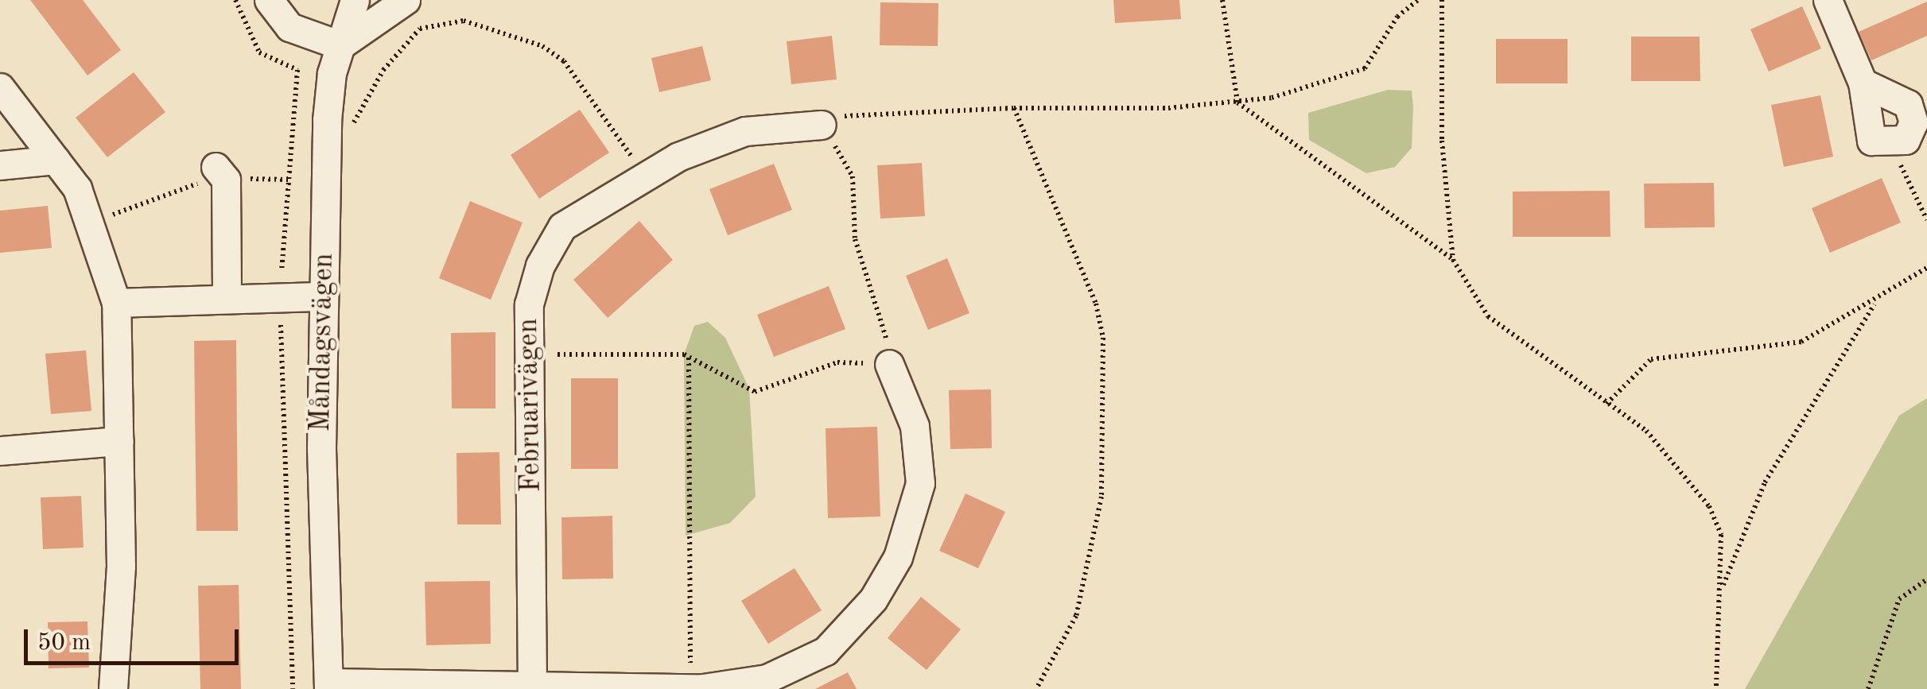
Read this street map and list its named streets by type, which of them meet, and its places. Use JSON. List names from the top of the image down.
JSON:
{
  "streets": {
    "street": ["Måndagsvägen", "Februarivägen"]
  },
  "scale_bar": "50 m"
}
